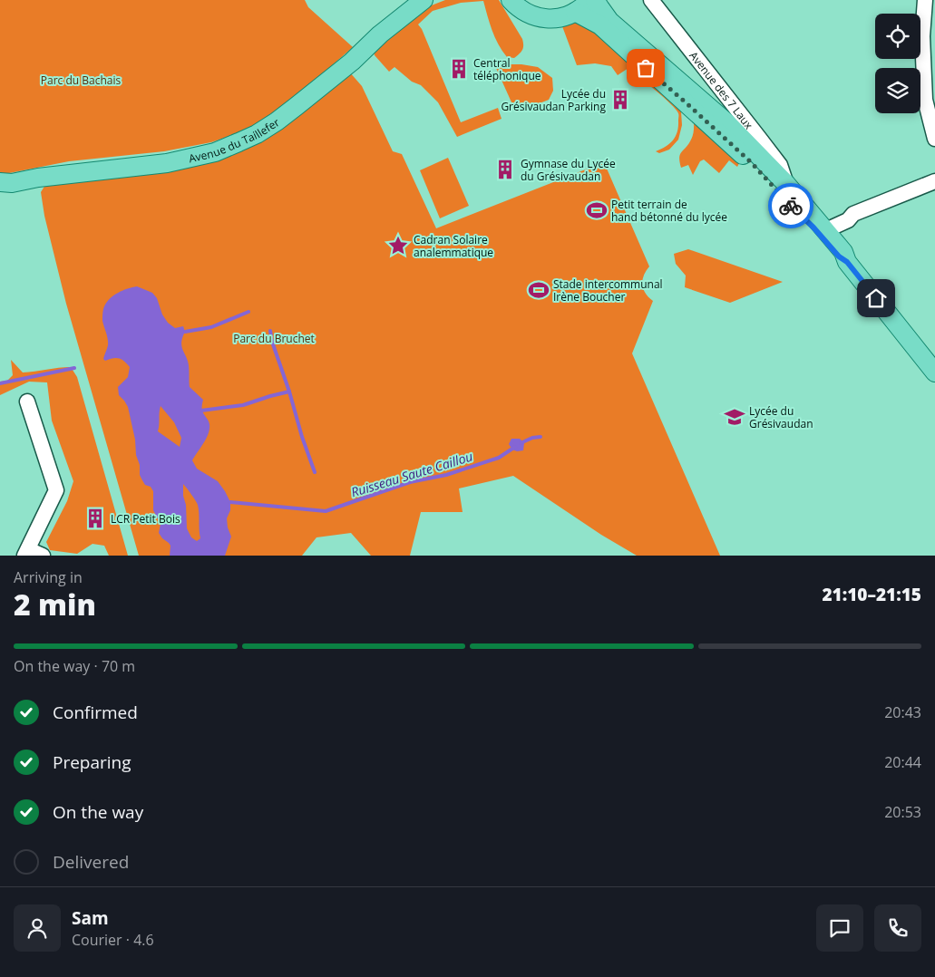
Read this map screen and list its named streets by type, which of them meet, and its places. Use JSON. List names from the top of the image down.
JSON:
{
  "streets": {
    "main road": ["Avenue des 7 Laux", "Avenue du Taillefer"]
  },
  "water": ["Ruisseau Saute Caillou"],
  "parks": ["Parc du Bachais", "Parc du Bruchet"],
  "places": {
    "building": [
      "Central téléphonique",
      "Lycée du Grésivaudan Parking",
      "Gymnase du Lycée du Grésivaudan",
      "LCR Petit Bois"
    ],
    "sports": ["Petit terrain de hand bétonné du lycée", "Stade intercommunal Irène Boucher"],
    "place": ["Cadran Solaire analemmatique"],
    "school or university": ["Lycée du Grésivaudan"]
  },
  "page": {
    "heading": ["2 min", "Arriving in", "21:10–21:15"],
    "panel": ["Sam", "Courier · 4.6"],
    "bar": "On the way · 70 m",
    "list": [
      ["Confirmed", "20:43"],
      ["Preparing", "20:44"],
      ["On the way", "20:53"],
      "Delivered"
    ]
  }
}
